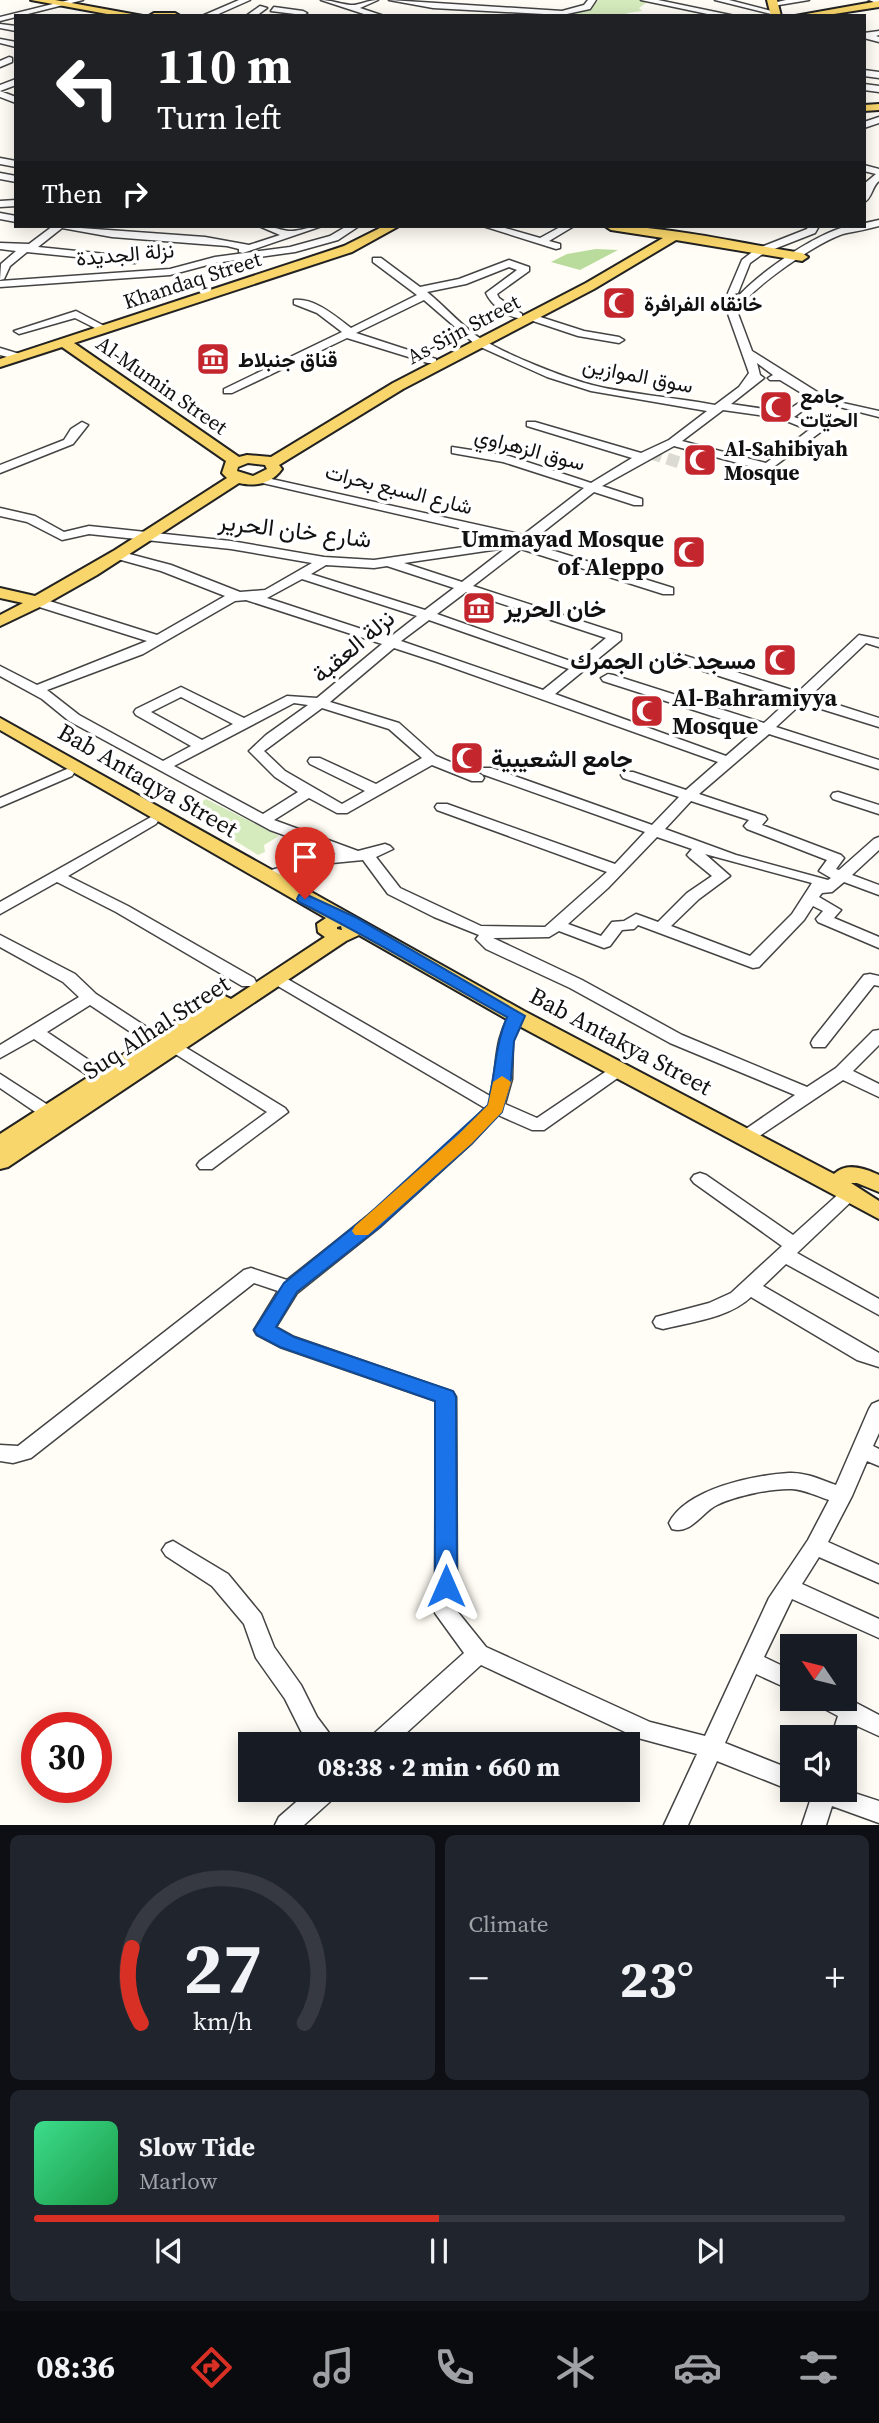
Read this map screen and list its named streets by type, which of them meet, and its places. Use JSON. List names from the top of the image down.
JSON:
{
  "streets": {
    "main road": [
      "Khandaq Street",
      "As-Sijn Street",
      "Al-Mumin Street",
      "Bab Antaqya Street",
      "Suq Alhal Street",
      "Bab Antakya Street"
    ],
    "street": [
      "نزلة الجديدة",
      "سوق الموازين",
      "سوق الزهراوي",
      "شارع السبع بحرات",
      "شارع خان الحرير",
      "نزلة العقبة"
    ]
  },
  "crossings": [
    ["Khandaq Street", "Al-Mumin Street"],
    ["As-Sijn Street", "سوق الموازين"],
    ["As-Sijn Street", "شارع السبع بحرات"],
    ["سوق الزهراوي", "نزلة العقبة"],
    ["شارع السبع بحرات", "شارع خان الحرير"],
    ["شارع السبع بحرات", "نزلة العقبة"],
    ["شارع خان الحرير", "نزلة العقبة"],
    ["Bab Antaqya Street", "Suq Alhal Street"],
    ["Bab Antaqya Street", "Bab Antakya Street"],
    ["Suq Alhal Street", "Bab Antakya Street"]
  ],
  "places": {
    "mosque": [
      "خانقاه الفرافرة",
      "جامع الحيّات",
      "Al-Sahibiyah Mosque",
      "Ummayad Mosque of Aleppo",
      "مسجد خان الجمرك",
      "Al-Bahramiyya Mosque",
      "جامع الشعيبية"
    ],
    "museum": ["قناق جنبلاط", "خان الحرير"]
  },
  "north": "top left",
  "page": {
    "turn": ["110 m", "Turn left"],
    "then": "Then",
    "limit": "30",
    "trip": "08:38 · 2 min · 660 m",
    "tile": "Climate",
    "heat": ["−", "23°", "+"],
    "song": ["Slow Tide", "Marlow"],
    "tabs": "08:36",
    "gauge": ["27", "km/h"]
  }
}
